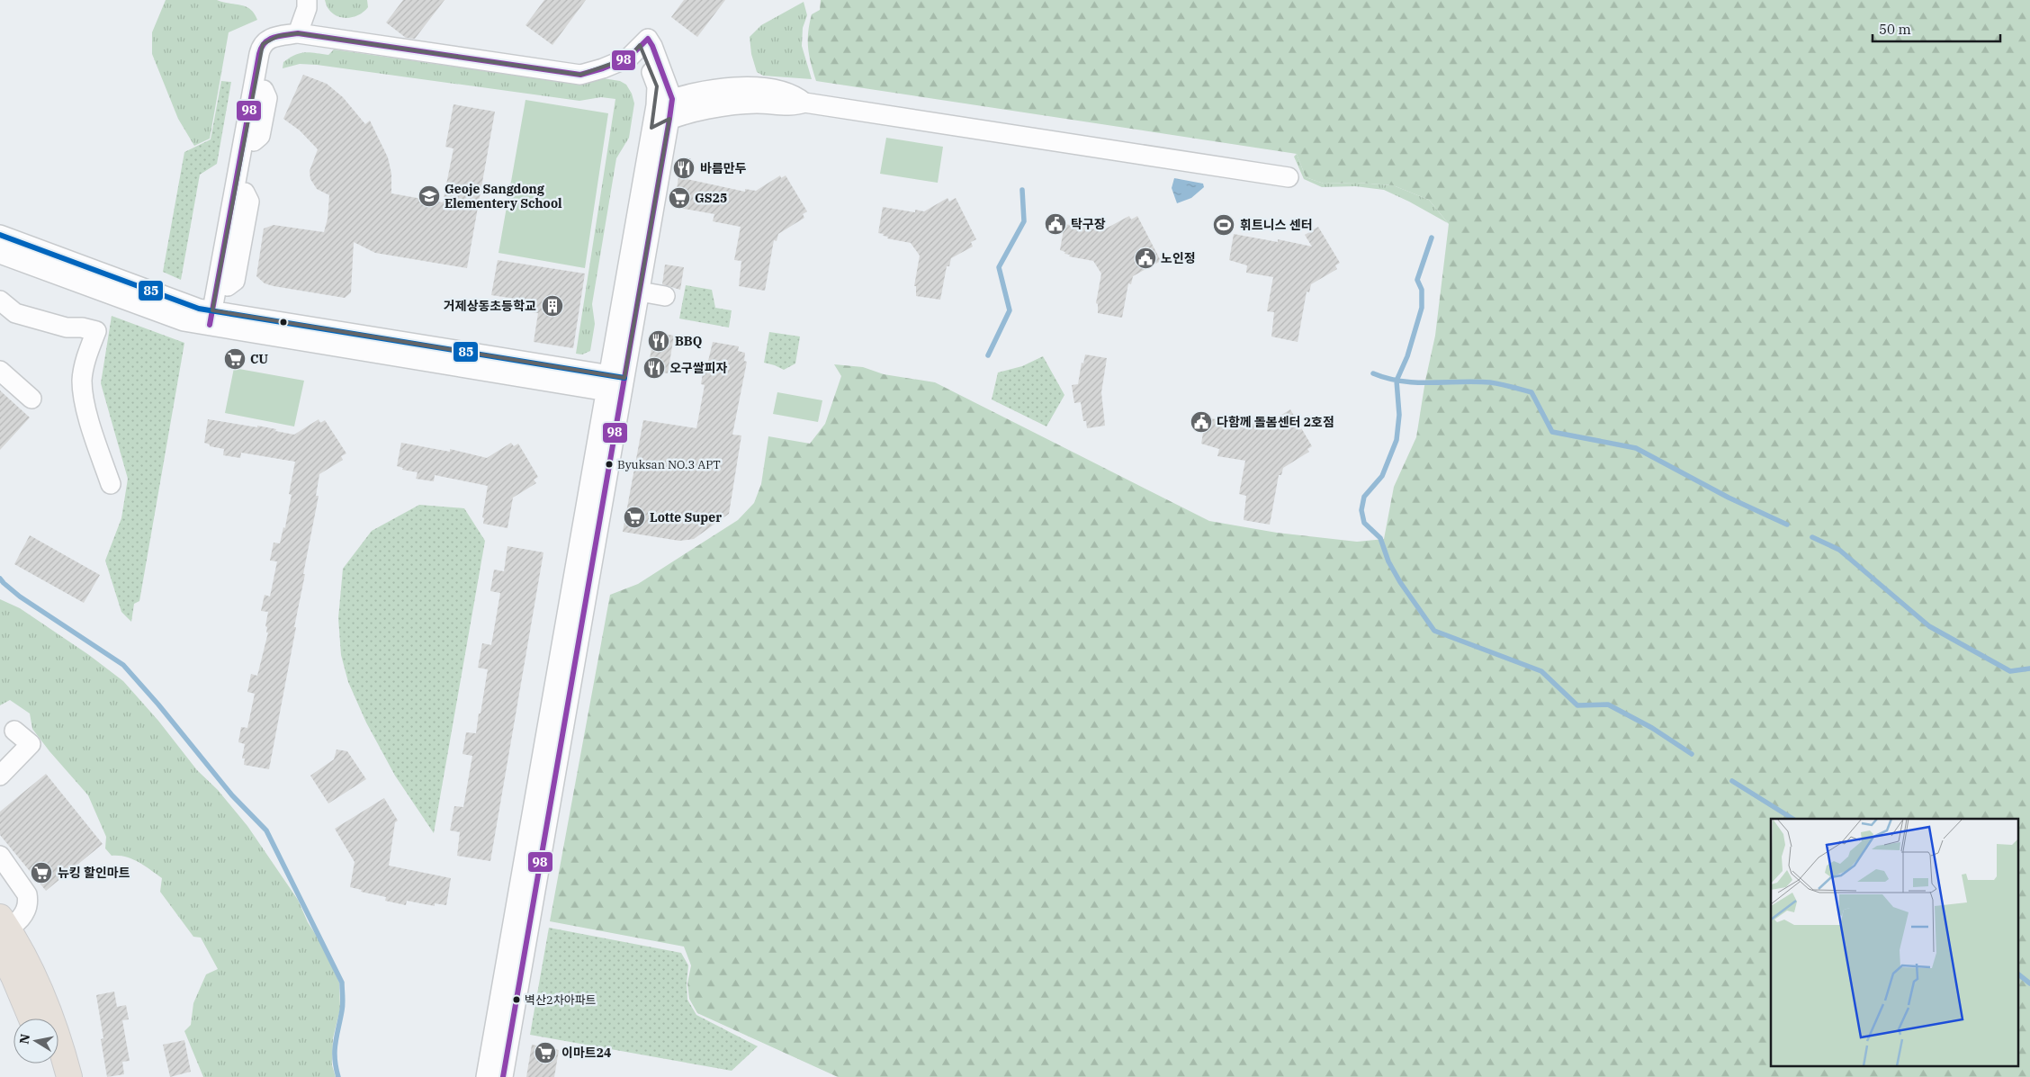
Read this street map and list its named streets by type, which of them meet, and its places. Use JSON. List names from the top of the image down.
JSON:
{
  "places": {
    "restaurant": ["바름만두", "BBQ", "오구쌀피자"],
    "school or university": ["Geoje Sangdong Elementery School"],
    "supermarket": [
      "GS25",
      "CU",
      "Lotte Super",
      "뉴킹 할인마트",
      "이마트24"
    ],
    "public building": ["탁구장", "노인정", "다함께 돌봄센터 2호점"],
    "sports": ["휘트니스 센터"],
    "building": ["거제상동초등학교"],
    "other": ["Byuksan NO.3 APT", "벽산2차아파트"]
  },
  "lines": ["transit line 98", "transit line 85"],
  "scale_bar": "50 m",
  "north": "left"
}
